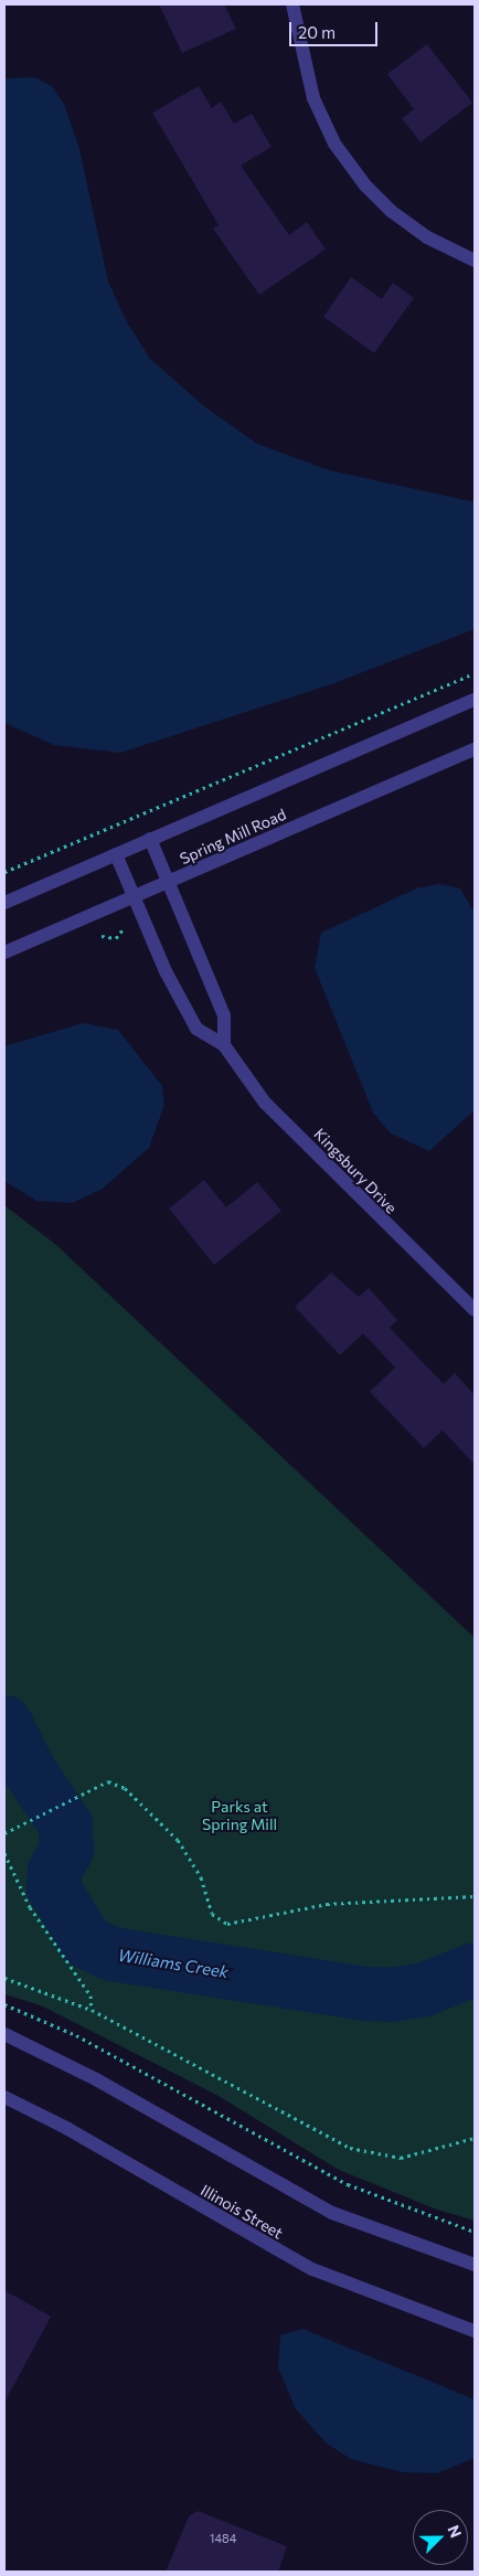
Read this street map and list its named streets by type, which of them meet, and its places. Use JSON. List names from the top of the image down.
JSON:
{
  "streets": {
    "street": ["Spring Mill Road", "Kingsbury Drive", "Illinois Street"]
  },
  "crossings": [
    ["Spring Mill Road", "Kingsbury Drive"]
  ],
  "water": ["Williams Creek"],
  "parks": ["Parks at Spring Mill"],
  "house_numbers": ["1484"],
  "scale_bar": "20 m",
  "north": "top right"
}
